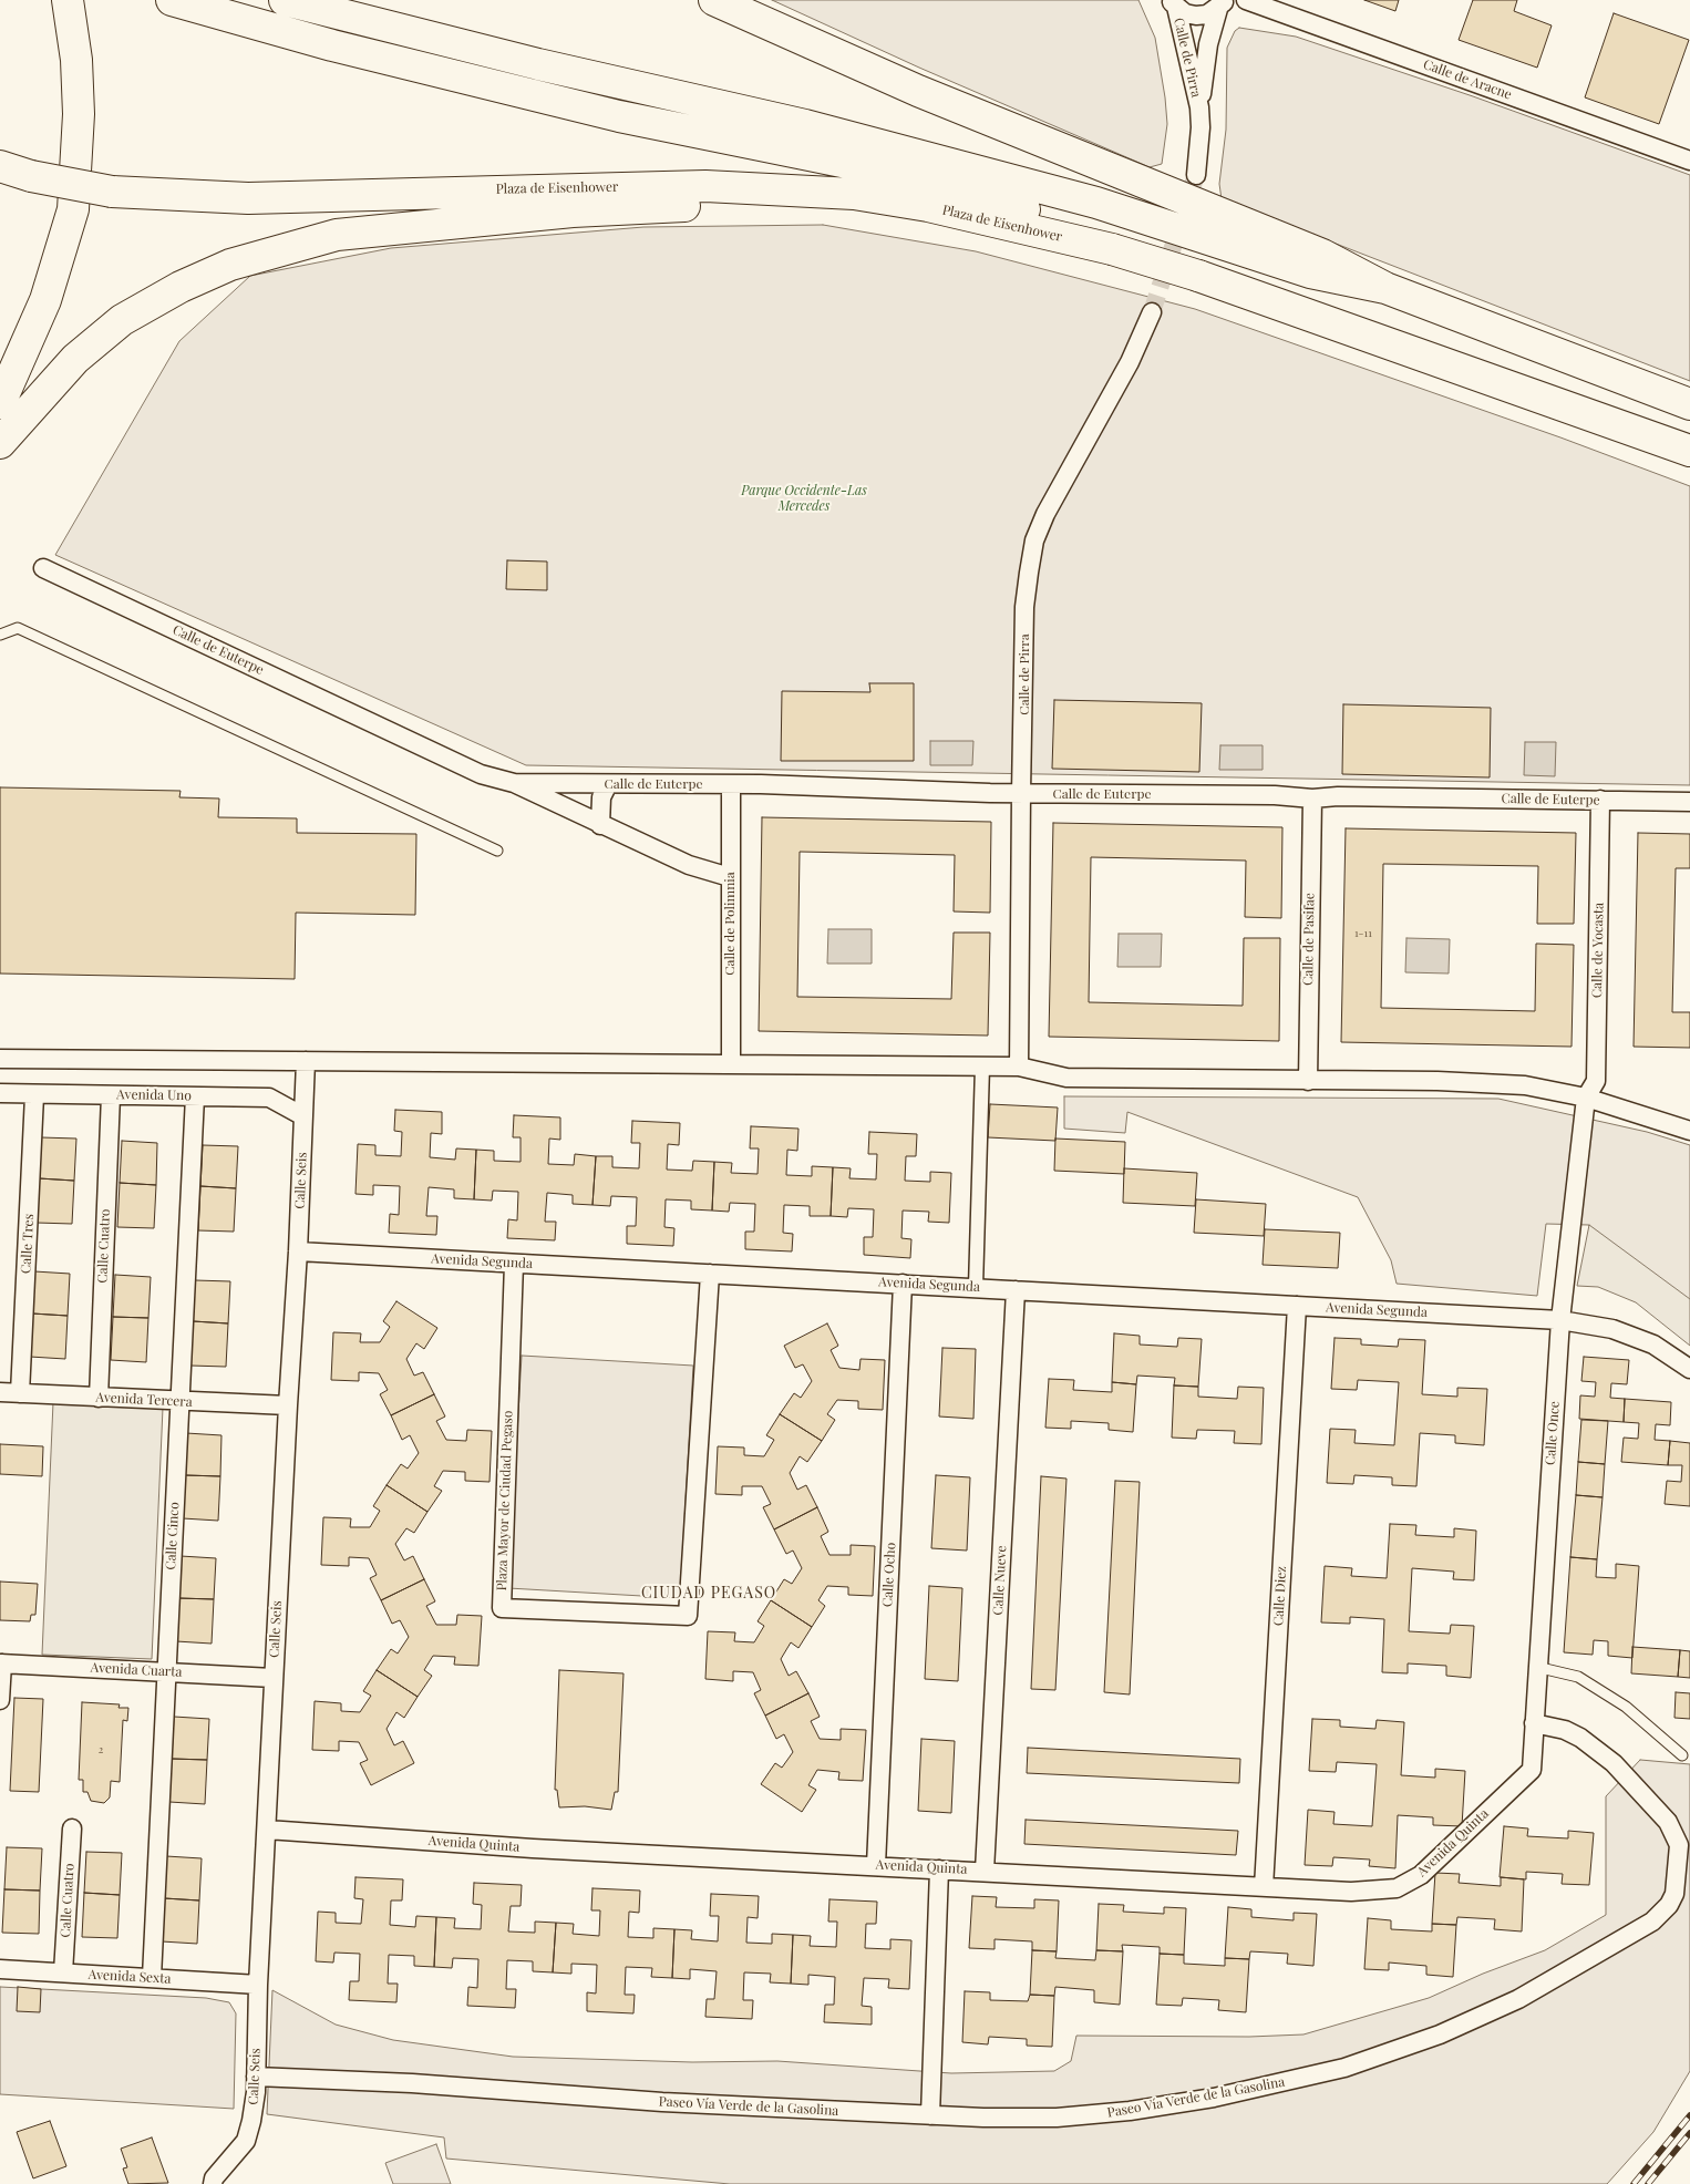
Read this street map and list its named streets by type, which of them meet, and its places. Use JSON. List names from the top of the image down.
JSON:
{
  "streets": {
    "highway": ["Plaza de Eisenhower"],
    "street": [
      "Calle de Pirra",
      "Calle de Aracne",
      "Calle de Euterpe",
      "Calle de Polimnia",
      "Calle de Pasifae",
      "Calle de Yocasta",
      "Avenida Uno",
      "Calle Seis",
      "Calle Tres",
      "Calle Cuatro",
      "Avenida Segunda",
      "Avenida Tercera",
      "Calle Once",
      "Plaza Mayor de Ciudad Pegaso",
      "Calle Cinco",
      "Calle Ocho",
      "Calle Nueve",
      "Calle Diez",
      "Avenida Cuarta",
      "Avenida Quinta",
      "Avenida Sexta",
      "Paseo Vía Verde de la Gasolina"
    ]
  },
  "crossings": [
    ["Calle de Pirra", "Calle de Euterpe"],
    ["Calle de Euterpe", "Calle de Polimnia"],
    ["Calle de Euterpe", "Calle de Pasifae"],
    ["Calle de Euterpe", "Calle de Yocasta"],
    ["Calle de Yocasta", "Calle Once"],
    ["Avenida Uno", "Calle Seis"],
    ["Avenida Uno", "Calle Tres"],
    ["Avenida Uno", "Calle Cuatro"],
    ["Avenida Uno", "Calle Cinco"],
    ["Calle Seis", "Avenida Segunda"],
    ["Calle Seis", "Avenida Tercera"],
    ["Calle Seis", "Avenida Cuarta"],
    ["Calle Seis", "Avenida Quinta"],
    ["Calle Seis", "Avenida Sexta"],
    ["Calle Seis", "Paseo Vía Verde de la Gasolina"],
    ["Calle Tres", "Avenida Tercera"],
    ["Calle Cuatro", "Avenida Tercera"],
    ["Calle Cuatro", "Avenida Sexta"],
    ["Avenida Segunda", "Calle Once"],
    ["Avenida Segunda", "Plaza Mayor de Ciudad Pegaso"],
    ["Avenida Segunda", "Calle Ocho"],
    ["Avenida Segunda", "Calle Nueve"],
    ["Avenida Segunda", "Calle Diez"],
    ["Avenida Tercera", "Calle Cinco"],
    ["Calle Once", "Avenida Quinta"],
    ["Calle Once", "Paseo Vía Verde de la Gasolina"],
    ["Calle Cinco", "Avenida Cuarta"],
    ["Calle Cinco", "Avenida Sexta"],
    ["Calle Ocho", "Avenida Quinta"],
    ["Calle Nueve", "Avenida Quinta"],
    ["Calle Diez", "Avenida Quinta"]
  ],
  "districts": ["CIUDAD PEGASO"],
  "parks": ["Parque Occidente-Las Mercedes"],
  "house_numbers": ["1-11", "2"]
}
